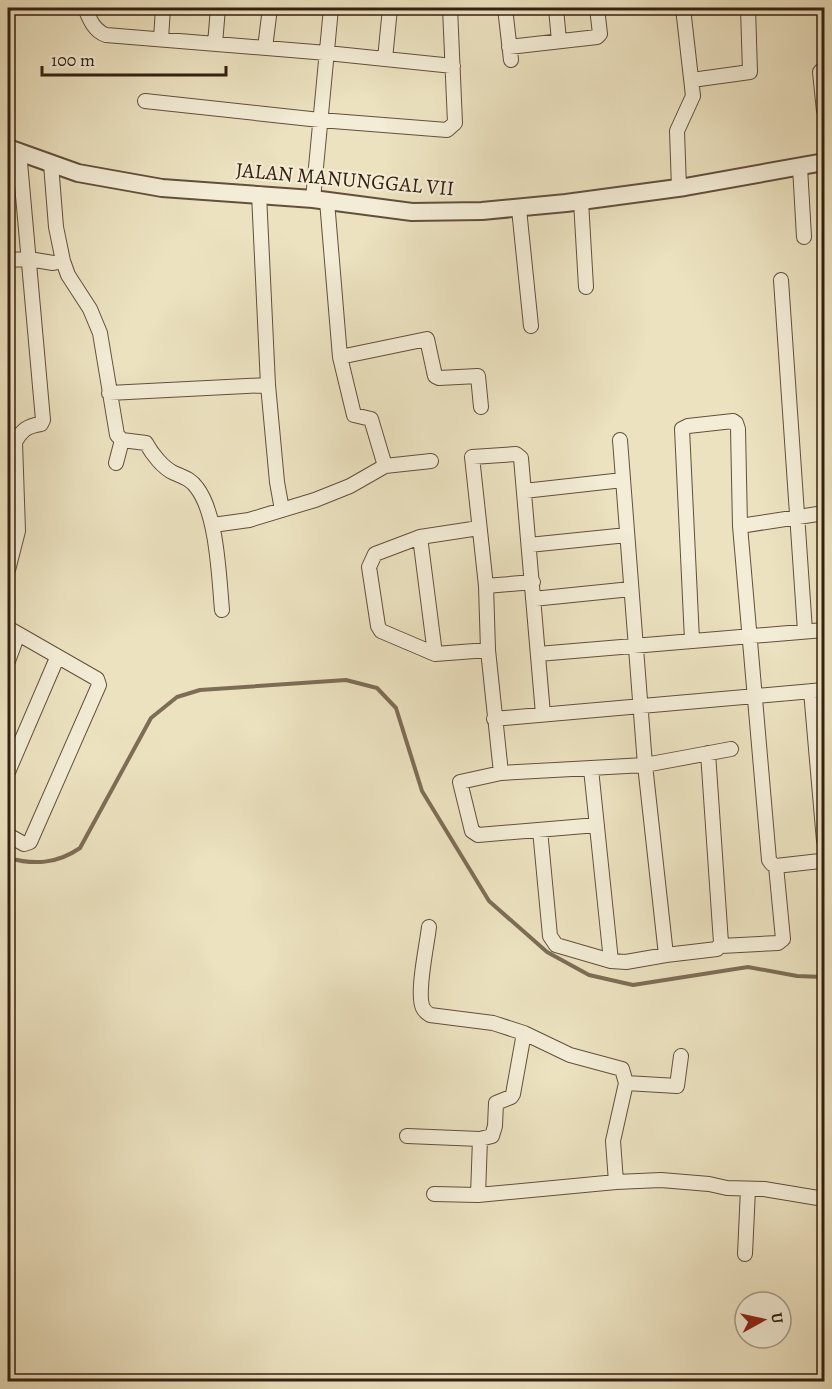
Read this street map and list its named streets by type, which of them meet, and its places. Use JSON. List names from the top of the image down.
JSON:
{
  "streets": {
    "street": ["JALAN MANUNGGAL VII"]
  },
  "scale_bar": "100 m",
  "north": "right"
}
